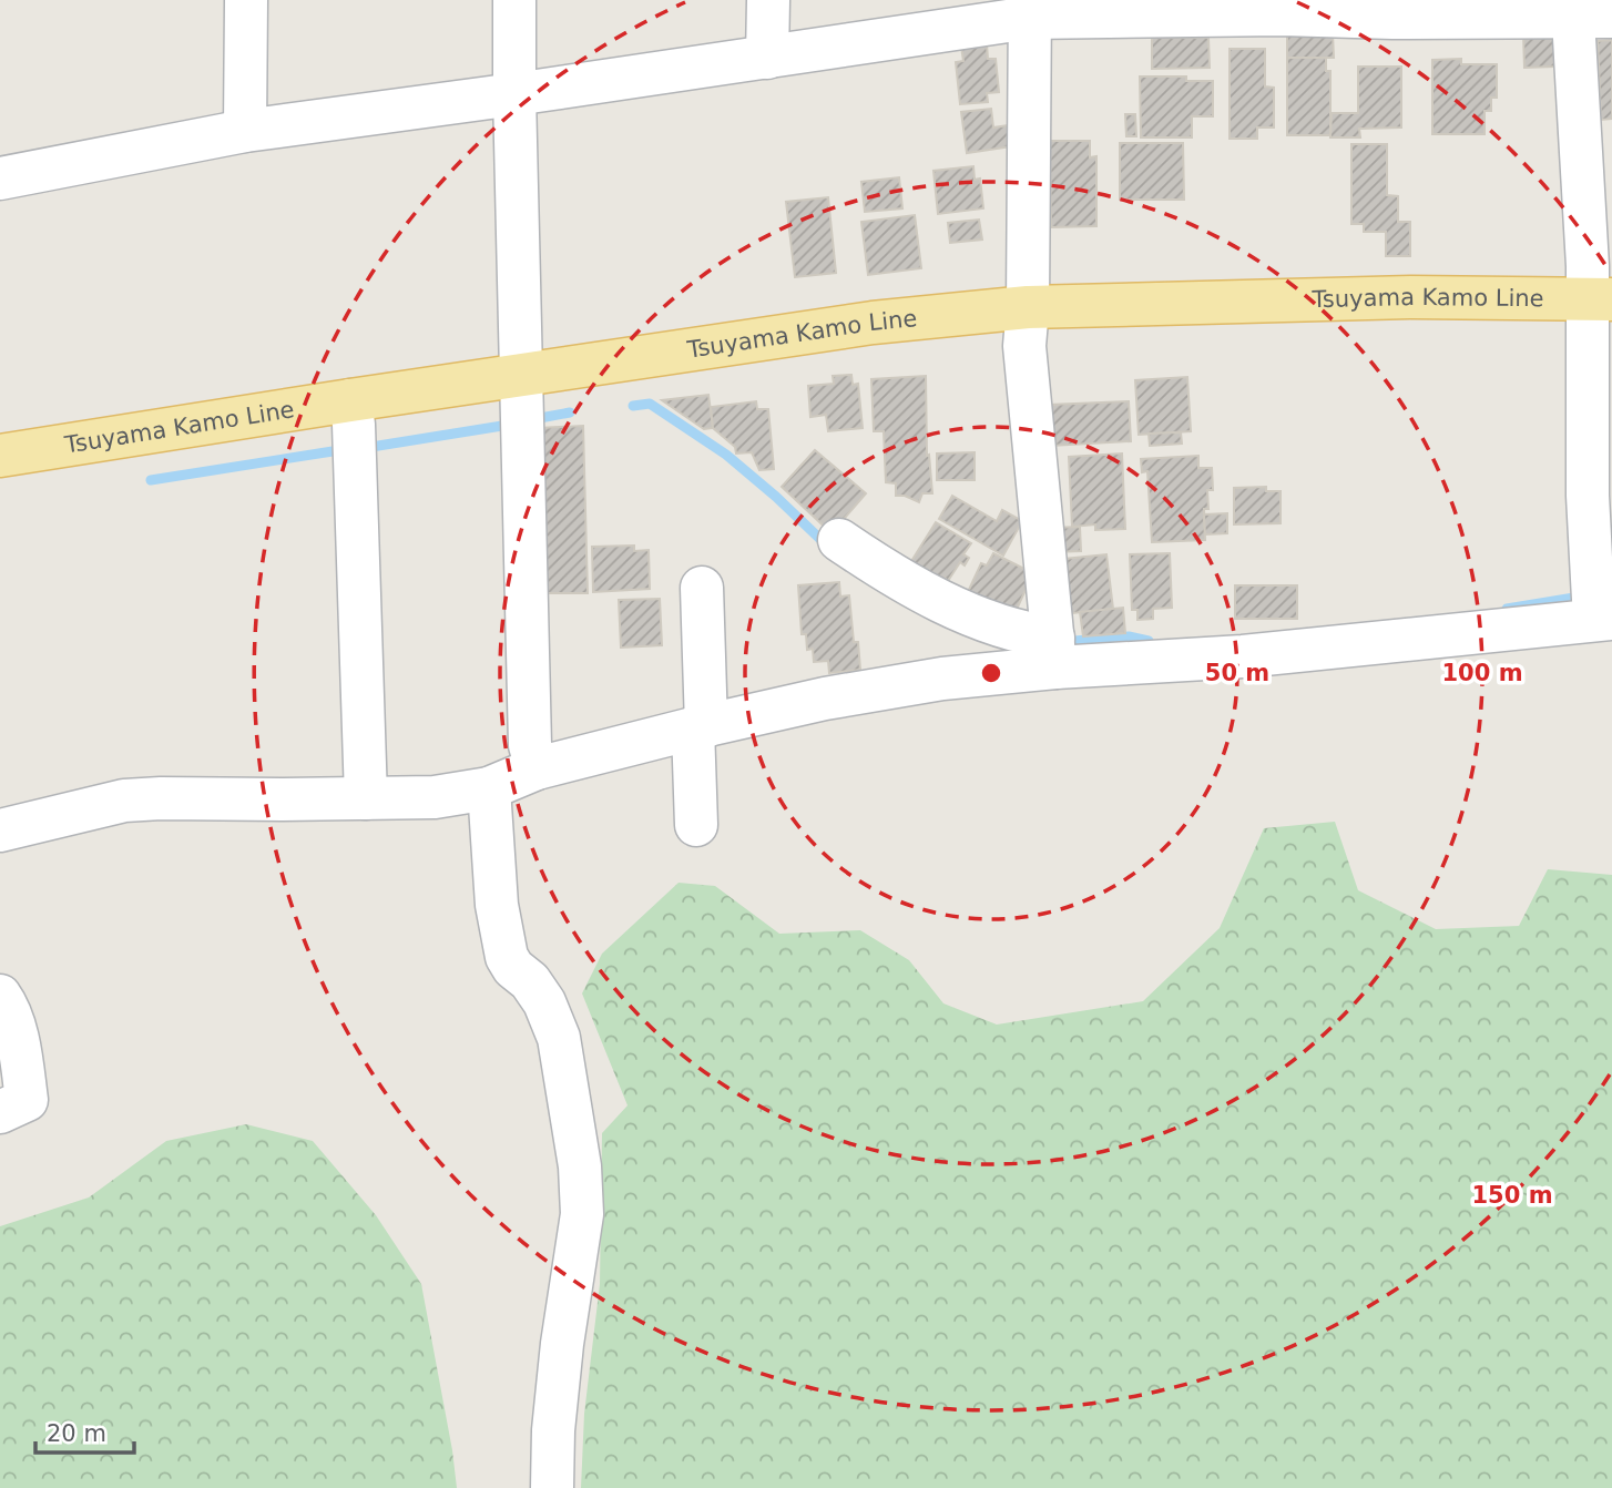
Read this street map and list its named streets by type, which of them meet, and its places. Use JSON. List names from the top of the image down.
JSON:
{
  "streets": {
    "main road": ["Tsuyama Kamo Line"]
  },
  "scale_bar": "20 m",
  "rings": ["50 m", "100 m", "150 m"]
}
